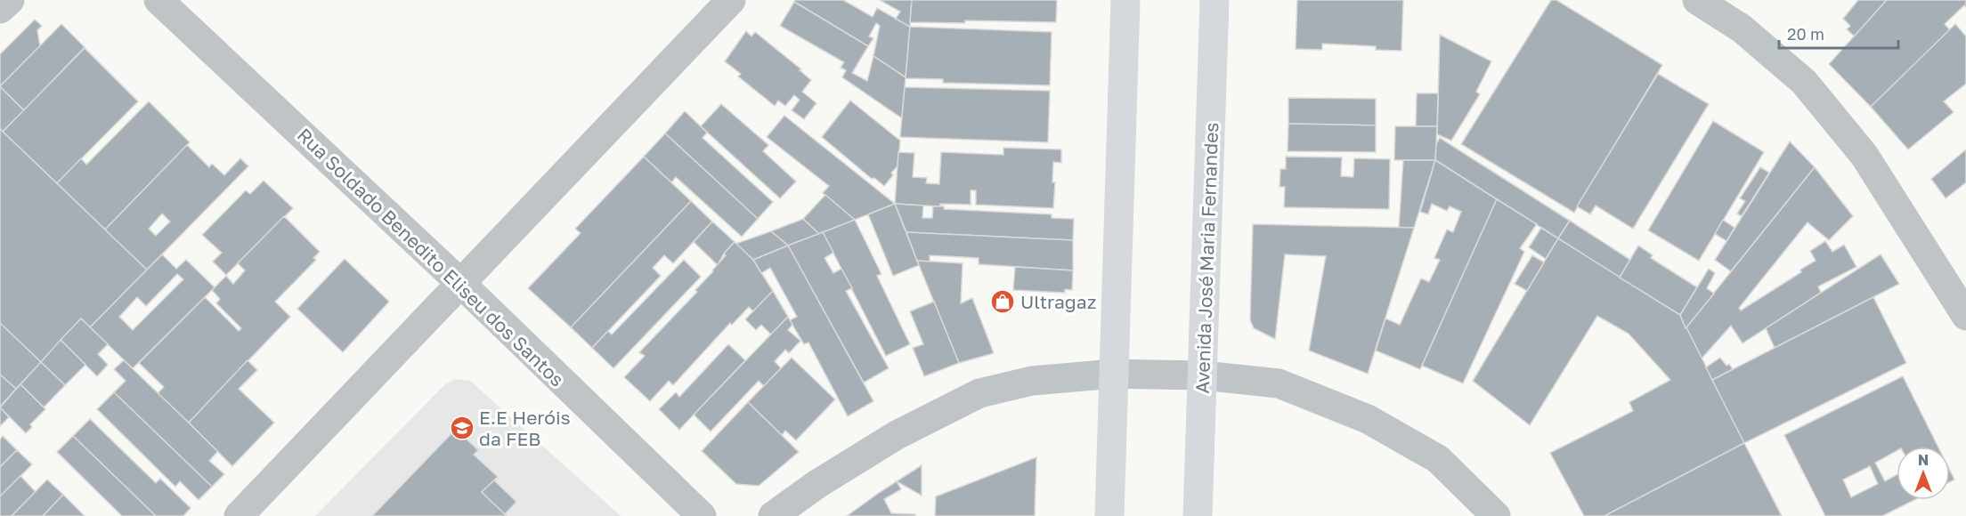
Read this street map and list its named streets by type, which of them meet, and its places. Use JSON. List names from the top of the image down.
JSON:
{
  "streets": {
    "main road": ["Avenida José Maria Fernandes"],
    "street": ["Rua Soldado Benedito Eliseu dos Santos"]
  },
  "places": {
    "shop": ["Ultragaz"],
    "school or university": ["E.E Heróis da FEB"]
  },
  "scale_bar": "20 m",
  "north": "top"
}
